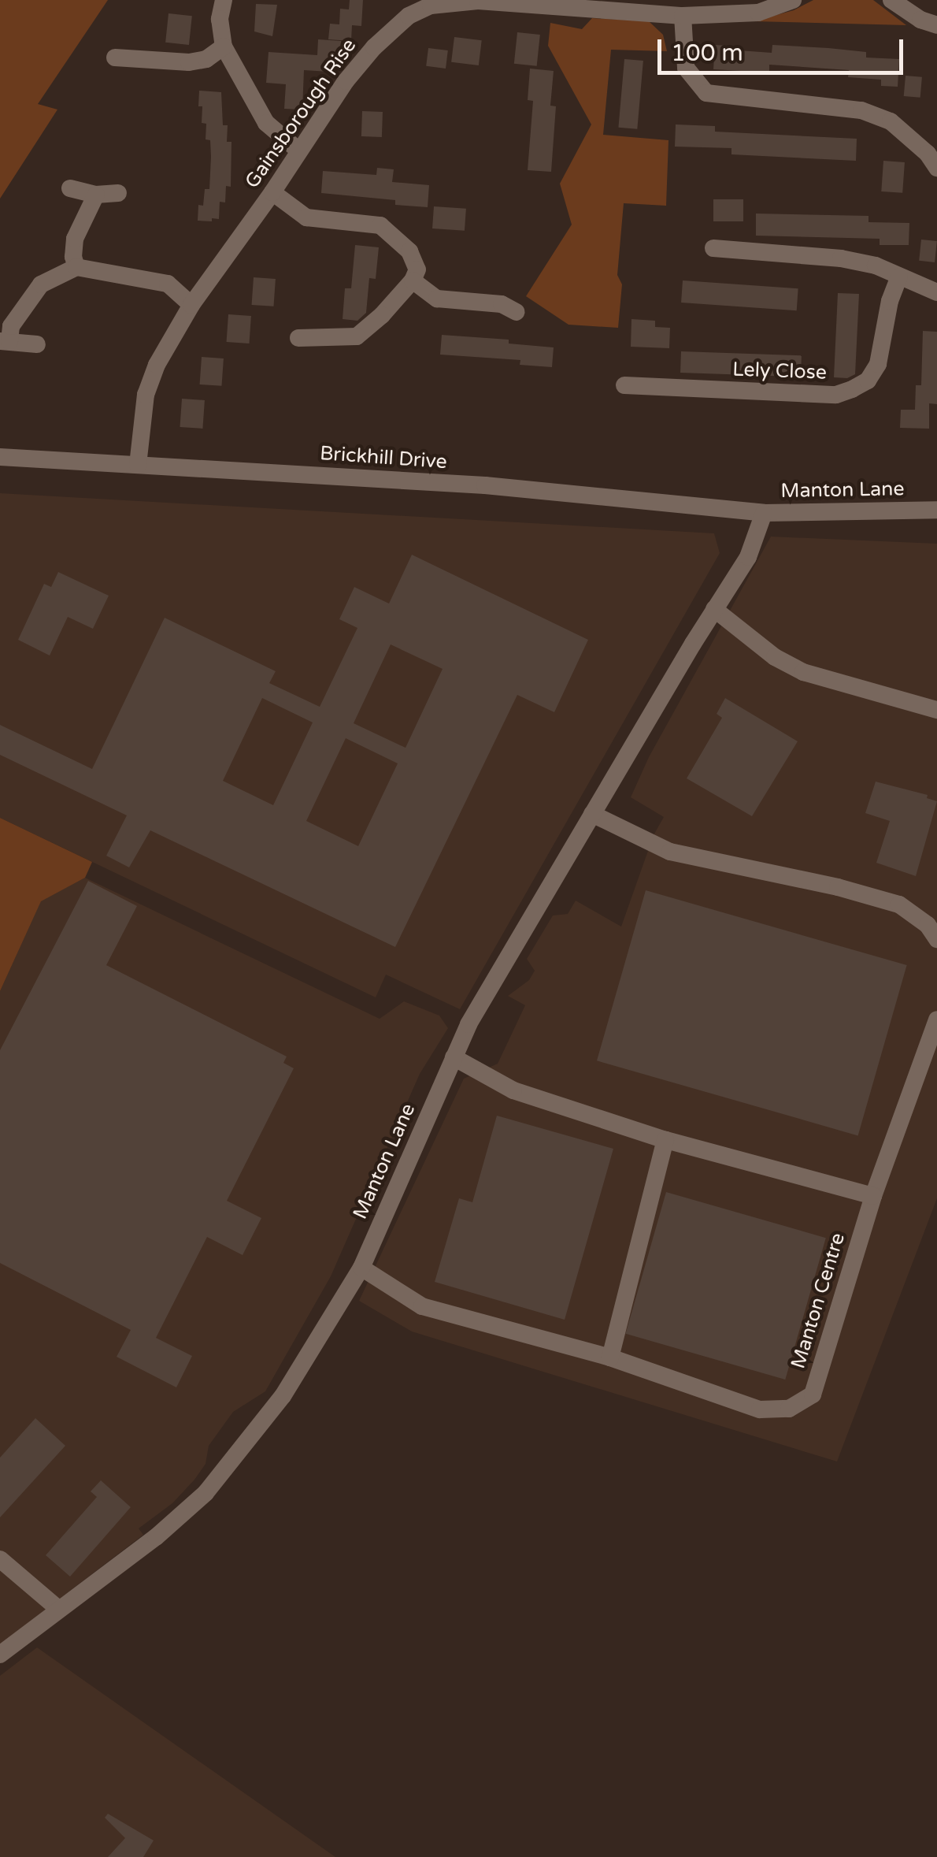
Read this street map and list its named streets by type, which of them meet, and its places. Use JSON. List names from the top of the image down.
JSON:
{
  "streets": {
    "street": [
      "Gainsborough Rise",
      "Lely Close",
      "Brickhill Drive",
      "Manton Lane",
      "Manton Centre"
    ]
  },
  "crossings": [
    ["Gainsborough Rise", "Brickhill Drive"],
    ["Brickhill Drive", "Manton Lane"],
    ["Manton Lane", "Manton Centre"]
  ],
  "scale_bar": "100 m"
}
